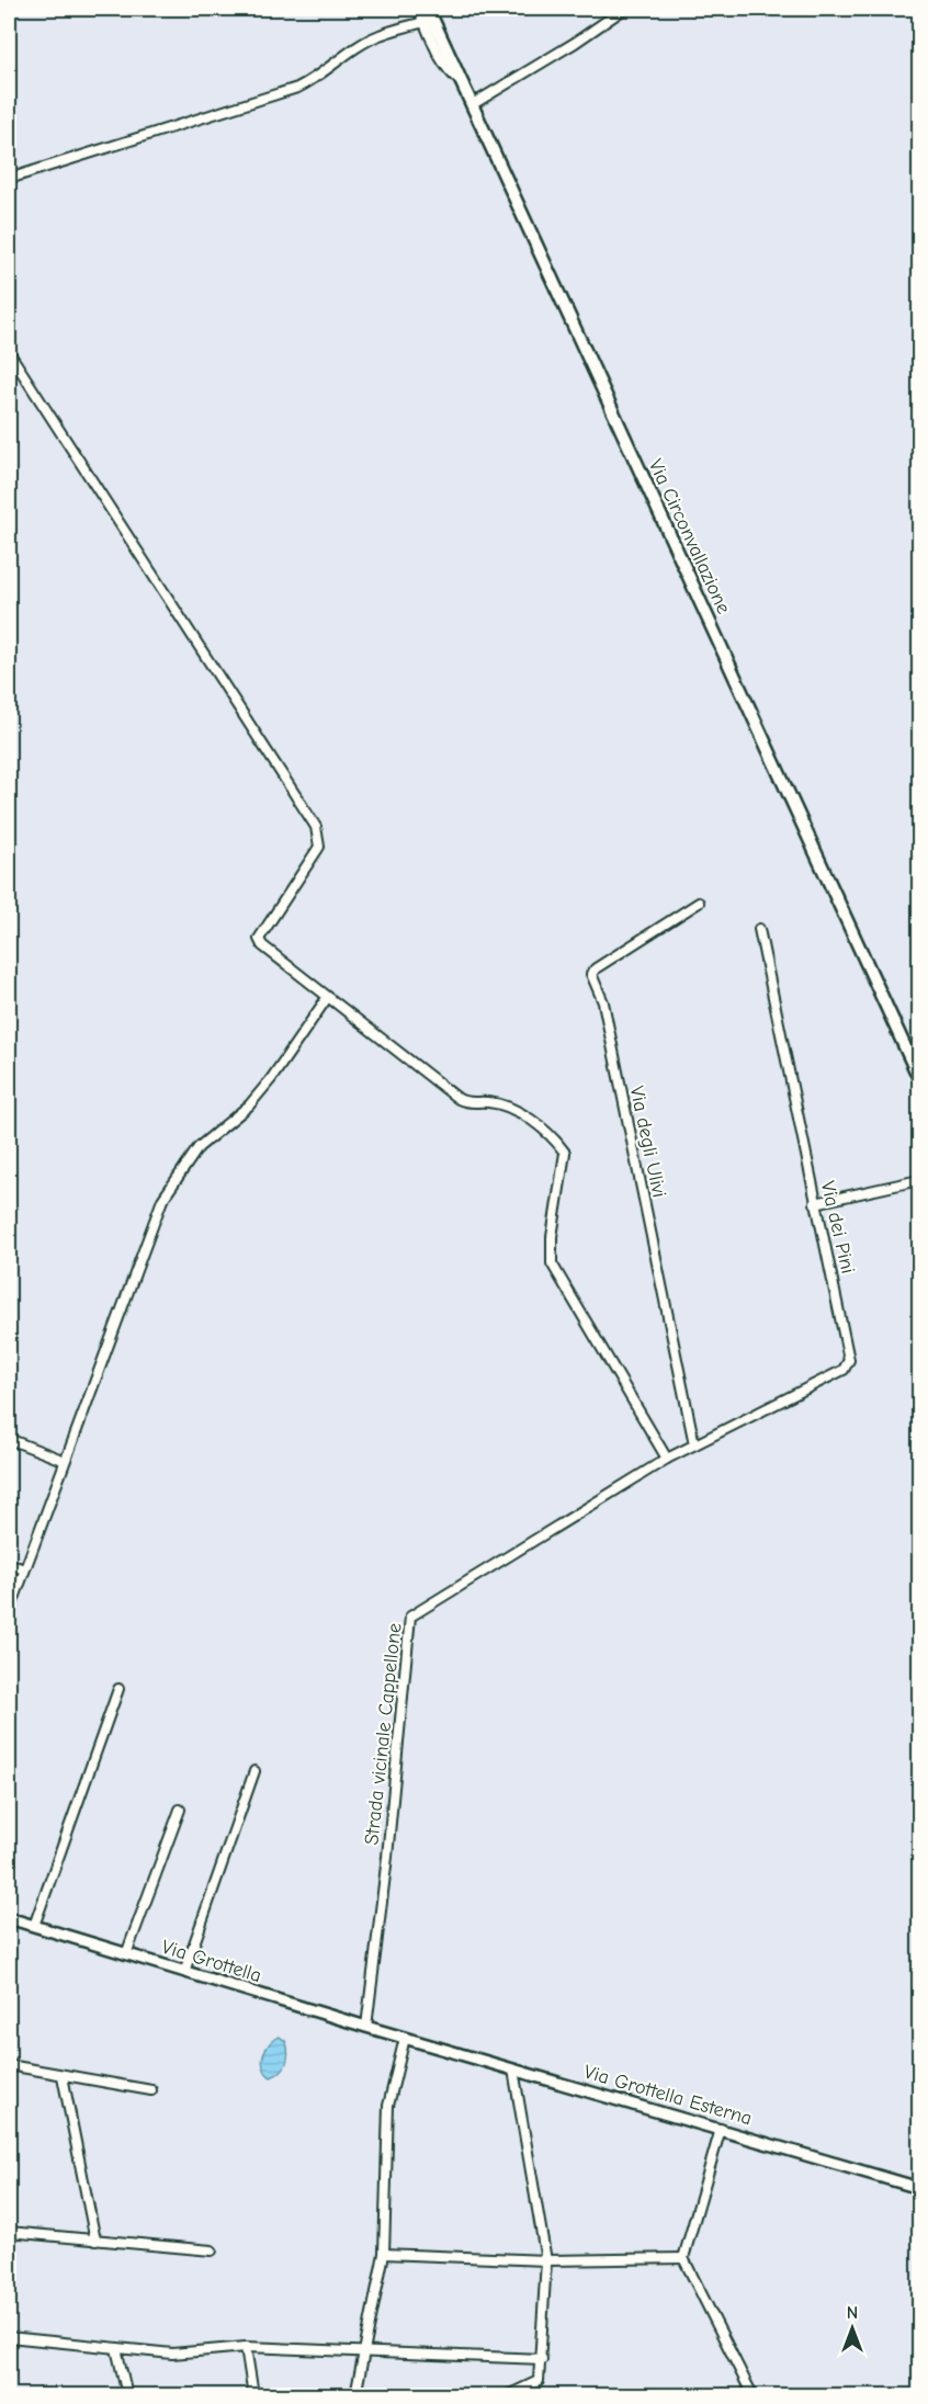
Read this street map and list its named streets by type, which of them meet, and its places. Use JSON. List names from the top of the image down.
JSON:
{
  "streets": {
    "main road": ["Via Circonvallazione"],
    "street": [
      "Via degli Ulivi",
      "Via dei Pini",
      "Strada vicinale Cappellone",
      "Via Grottella",
      "Via Grottella Esterna"
    ]
  },
  "crossings": [
    ["Via degli Ulivi", "Via dei Pini"],
    ["Via degli Ulivi", "Strada vicinale Cappellone"],
    ["Via dei Pini", "Strada vicinale Cappellone"],
    ["Strada vicinale Cappellone", "Via Grottella"],
    ["Via Grottella", "Via Grottella Esterna"]
  ],
  "north": "top"
}
